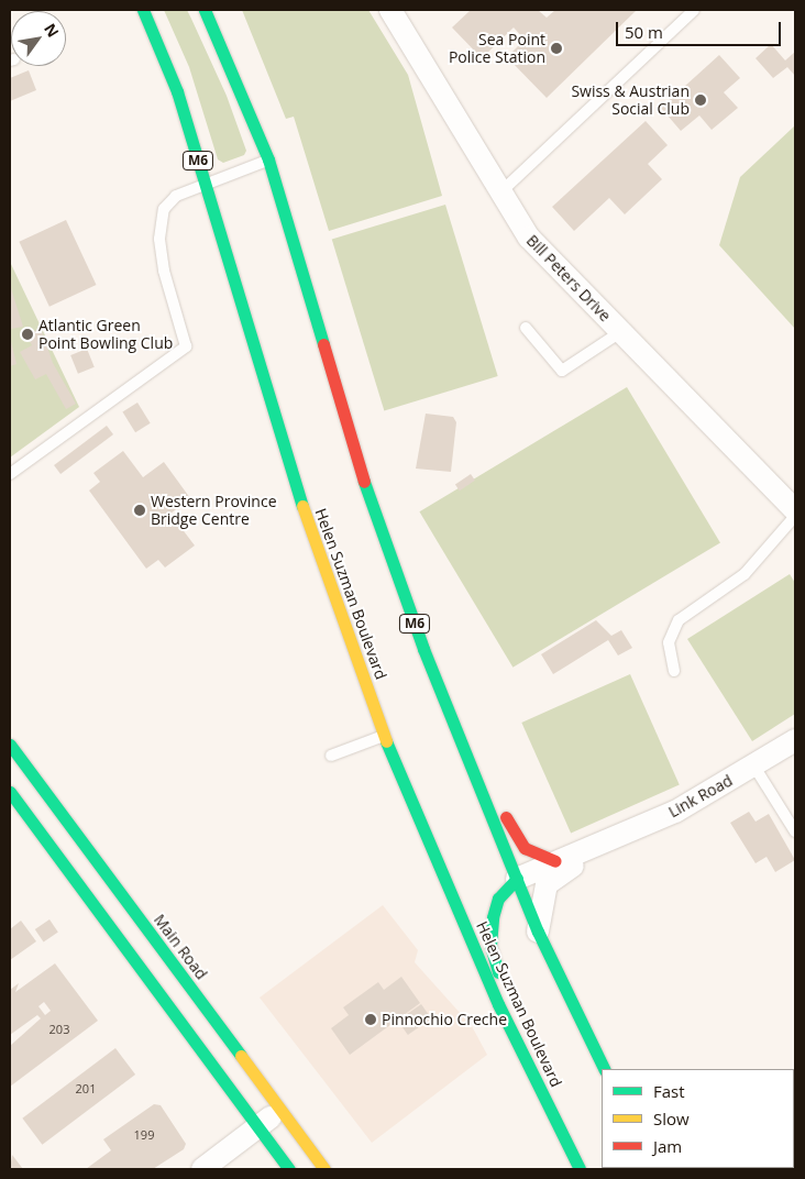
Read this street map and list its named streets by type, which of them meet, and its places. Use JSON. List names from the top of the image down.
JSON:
{
  "streets": {
    "main road": ["M6", "Helen Suzman Boulevard", "Main Road"],
    "street": ["Bill Peters Drive", "Link Road"]
  },
  "crossings": [
    ["M6", "Link Road"]
  ],
  "places": [
    "Sea Point Police Station",
    "Swiss & Austrian Social Club",
    "Atlantic Green Point Bowling Club",
    "Western Province Bridge Centre",
    "Pinnochio Creche"
  ],
  "house_numbers": ["203", "201", "199"],
  "legend": ["Fast", "Slow", "Jam"],
  "scale_bar": "50 m",
  "north": "top right"
}
